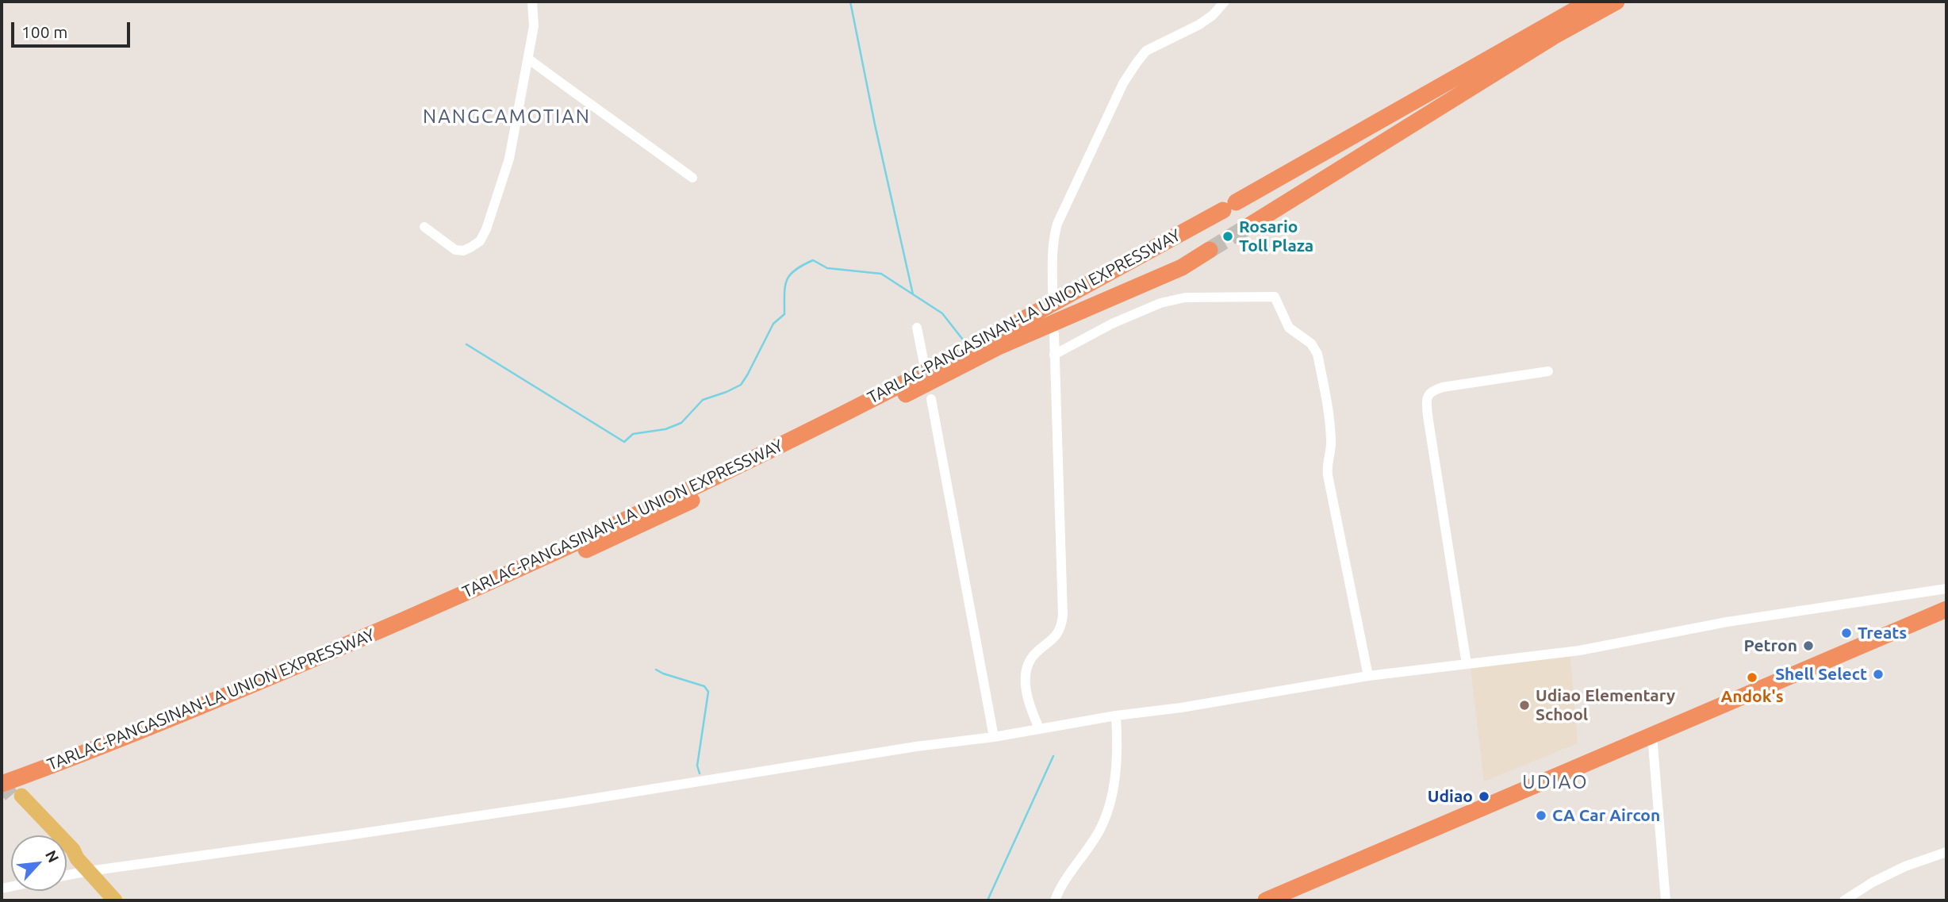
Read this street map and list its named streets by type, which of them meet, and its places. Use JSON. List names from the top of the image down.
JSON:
{
  "streets": {
    "highway": ["TARLAC-PANGASINAN-LA UNION EXPRESSWAY"]
  },
  "districts": ["NANGCAMOTIAN", "UDIAO"],
  "places": [
    "Rosario Toll Plaza",
    "Treats",
    "Petron",
    "Shell Select",
    "Andok's",
    "Udiao Elementary School",
    "Udiao",
    "CA Car Aircon"
  ],
  "scale_bar": "100 m",
  "north": "top right"
}
